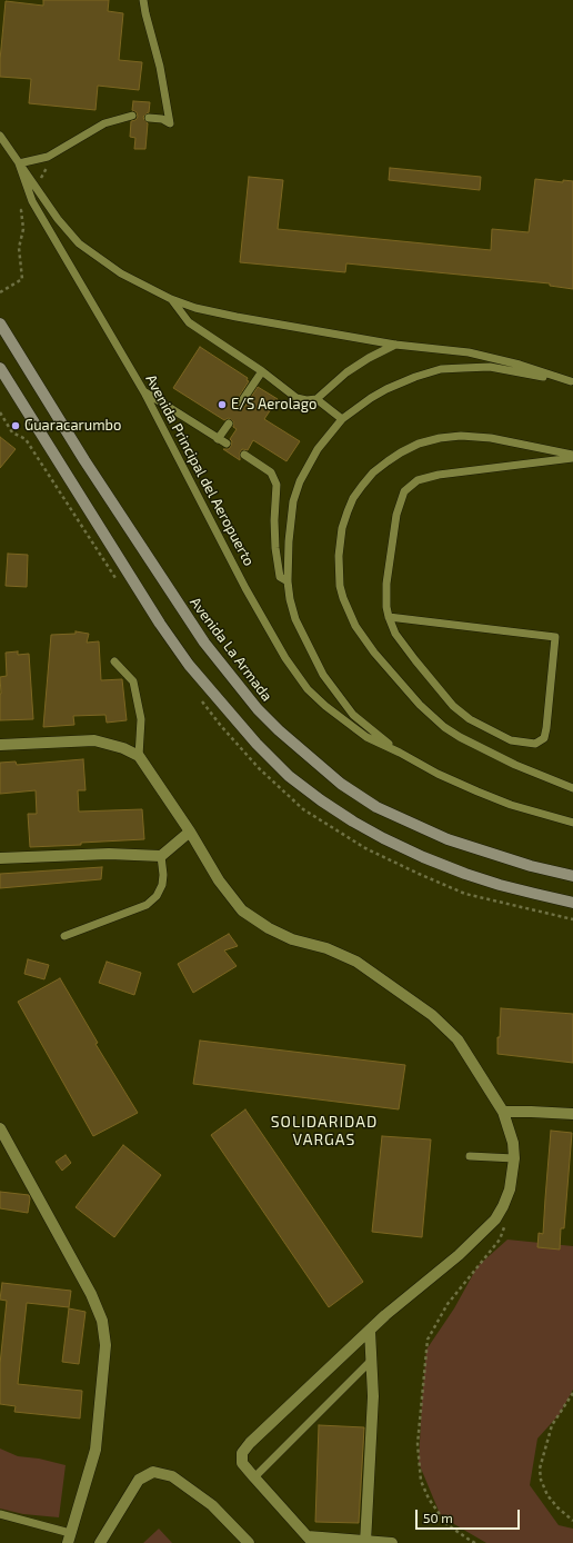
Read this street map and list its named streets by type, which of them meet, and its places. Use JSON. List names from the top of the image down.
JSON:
{
  "streets": {
    "main road": ["Avenida La Armada"],
    "lane": ["Avenida Principal del Aeropuerto"]
  },
  "districts": ["SOLIDARIDAD VARGAS"],
  "places": ["E/S Aerolago", "Guaracarumbo"],
  "scale_bar": "50 m"
}
